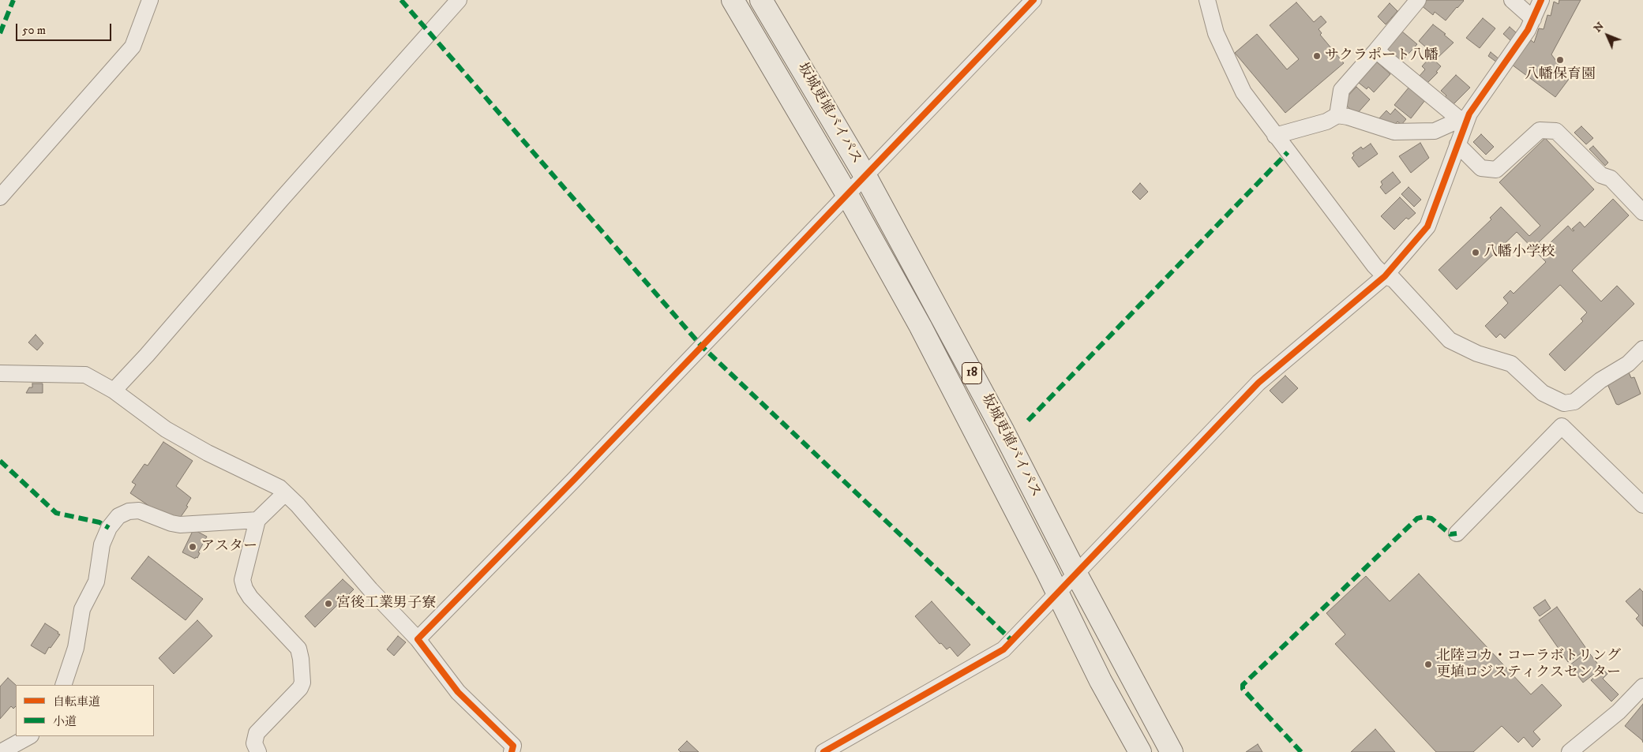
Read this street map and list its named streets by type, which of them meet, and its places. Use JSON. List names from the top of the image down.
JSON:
{
  "streets": {
    "highway": ["坂城更埴バイパス", "18"]
  },
  "places": [
    "サクラポート八幡",
    "八幡保育園",
    "八幡小学校",
    "アスター",
    "宮後工業男子寮",
    "北陸コカ・コーラボトリング 更埴ロジスティクスセンター"
  ],
  "legend": ["自転車道", "小道"],
  "scale_bar": "50 m",
  "north": "top left"
}
